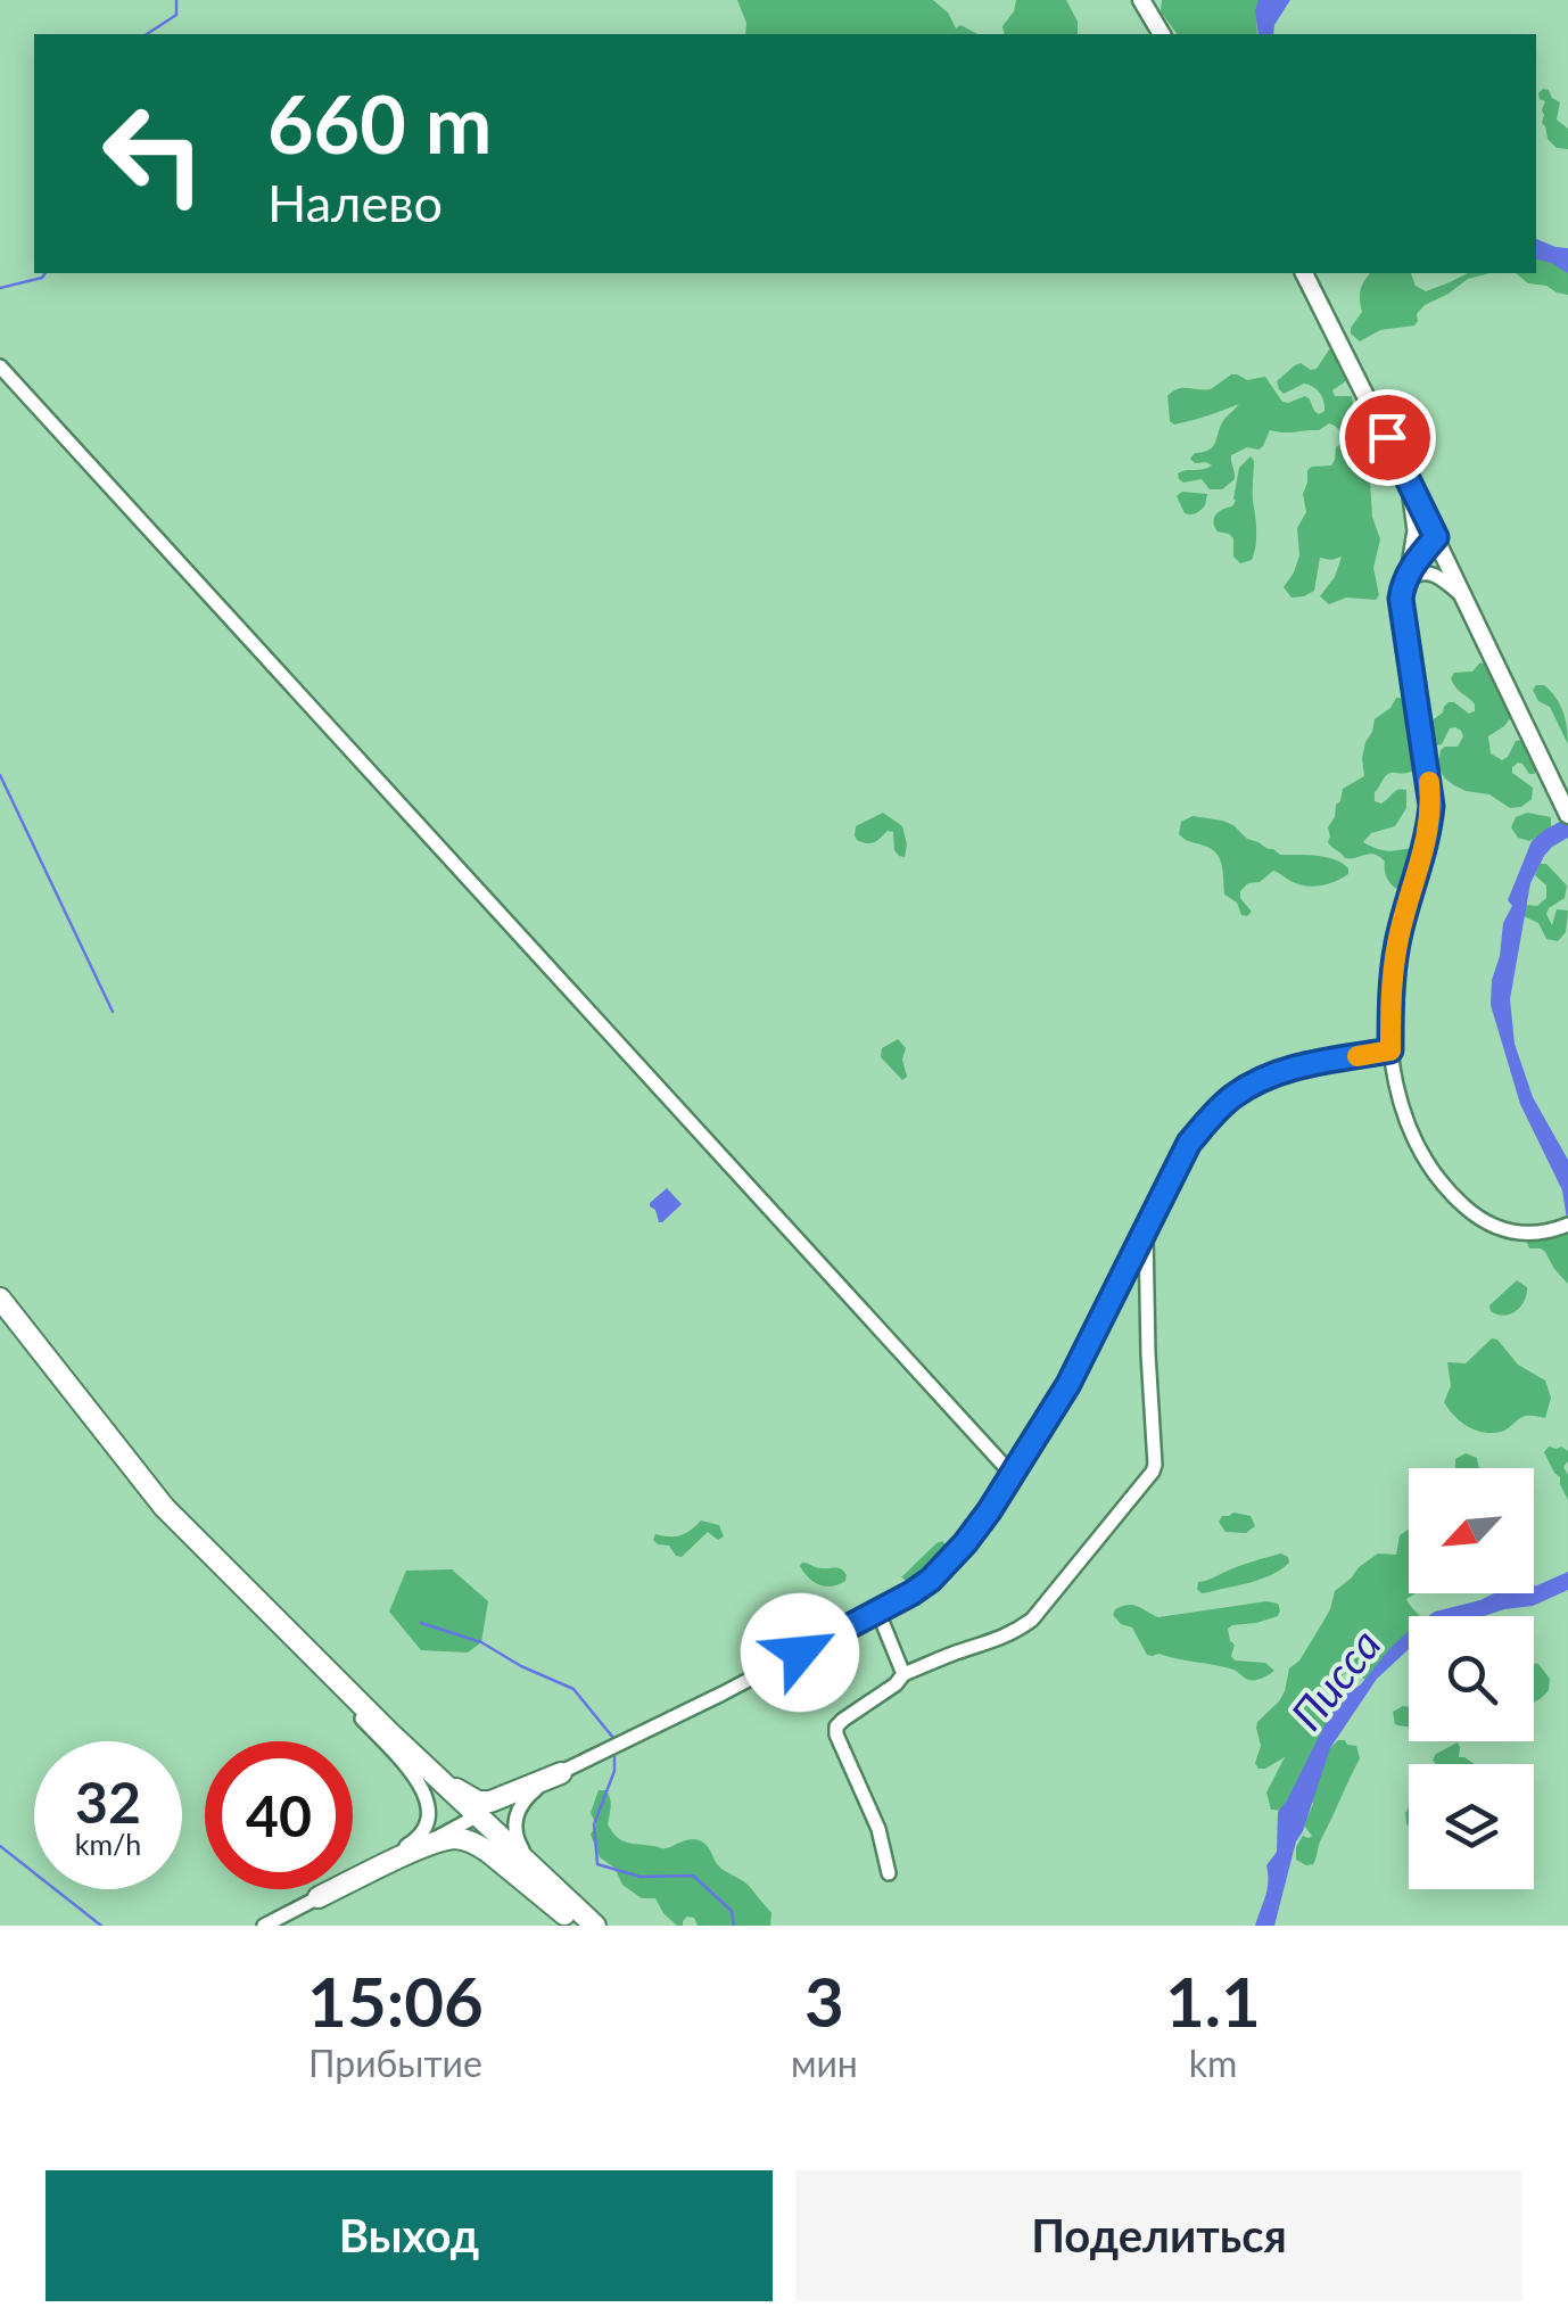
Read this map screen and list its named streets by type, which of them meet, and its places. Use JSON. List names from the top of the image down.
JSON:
{
  "water": ["Писса"],
  "north": "bottom left",
  "page": {
    "turn": ["660 m", "Налево"],
    "speed": "32 km/h",
    "limit": "40",
    "eta": [
      "15:06",
      "Прибытие",
      "3",
      "мин",
      "1.1",
      "km"
    ],
    "buttons": ["Выход", "Поделиться"]
  }
}
